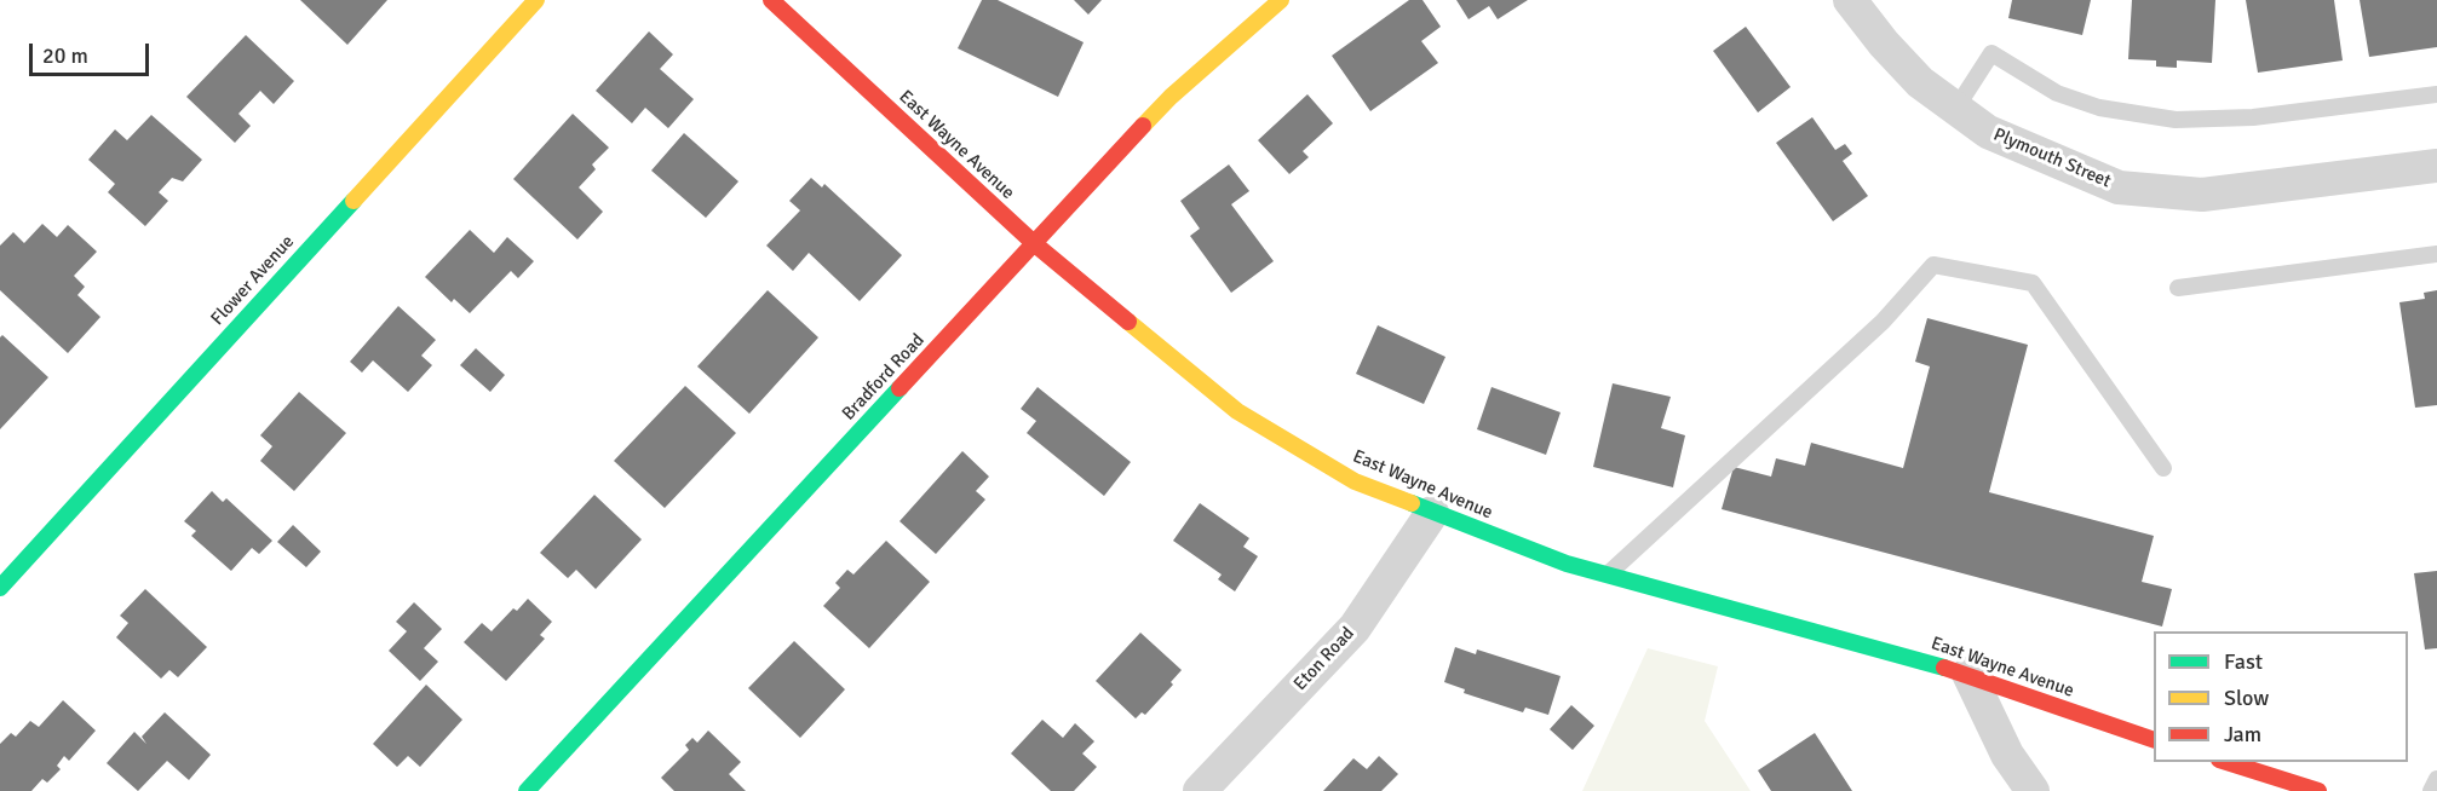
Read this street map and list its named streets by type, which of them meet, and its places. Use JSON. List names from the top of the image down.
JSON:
{
  "streets": {
    "street": [
      "East Wayne Avenue",
      "Plymouth Street",
      "Flower Avenue",
      "Bradford Road",
      "Eton Road"
    ]
  },
  "crossings": [
    ["East Wayne Avenue", "Bradford Road"],
    ["East Wayne Avenue", "Eton Road"]
  ],
  "legend": ["Fast", "Slow", "Jam"],
  "scale_bar": "20 m"
}
